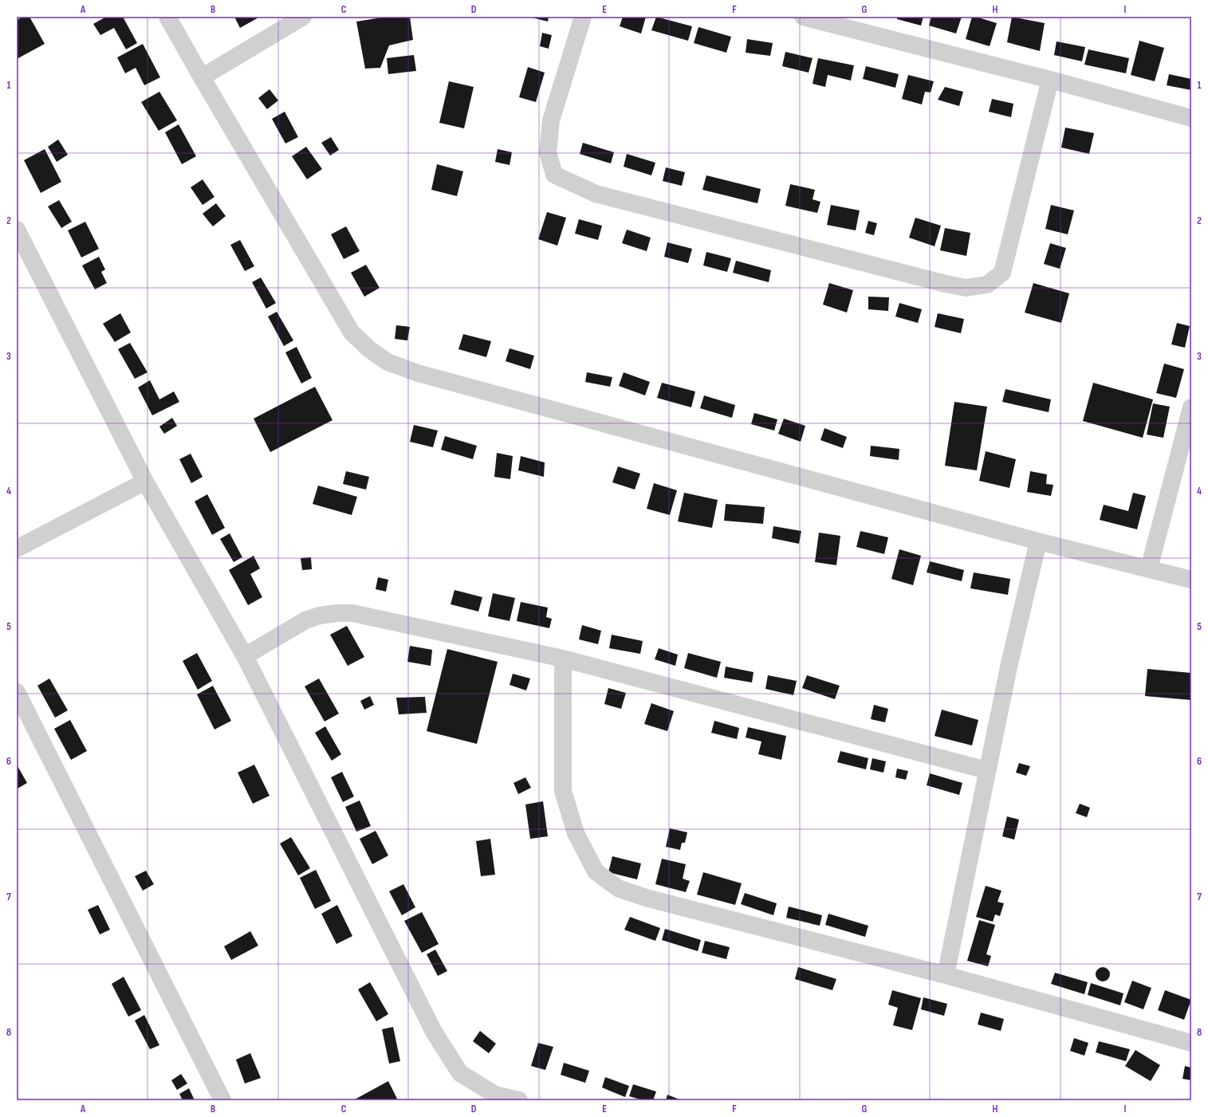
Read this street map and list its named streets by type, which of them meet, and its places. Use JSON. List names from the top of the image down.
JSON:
{
  "grid": {
    "columns": [
      "A",
      "B",
      "C",
      "D",
      "E",
      "F",
      "G",
      "H",
      "I"
    ],
    "rows": [
      "1",
      "2",
      "3",
      "4",
      "5",
      "6",
      "7",
      "8"
    ]
  }
}
